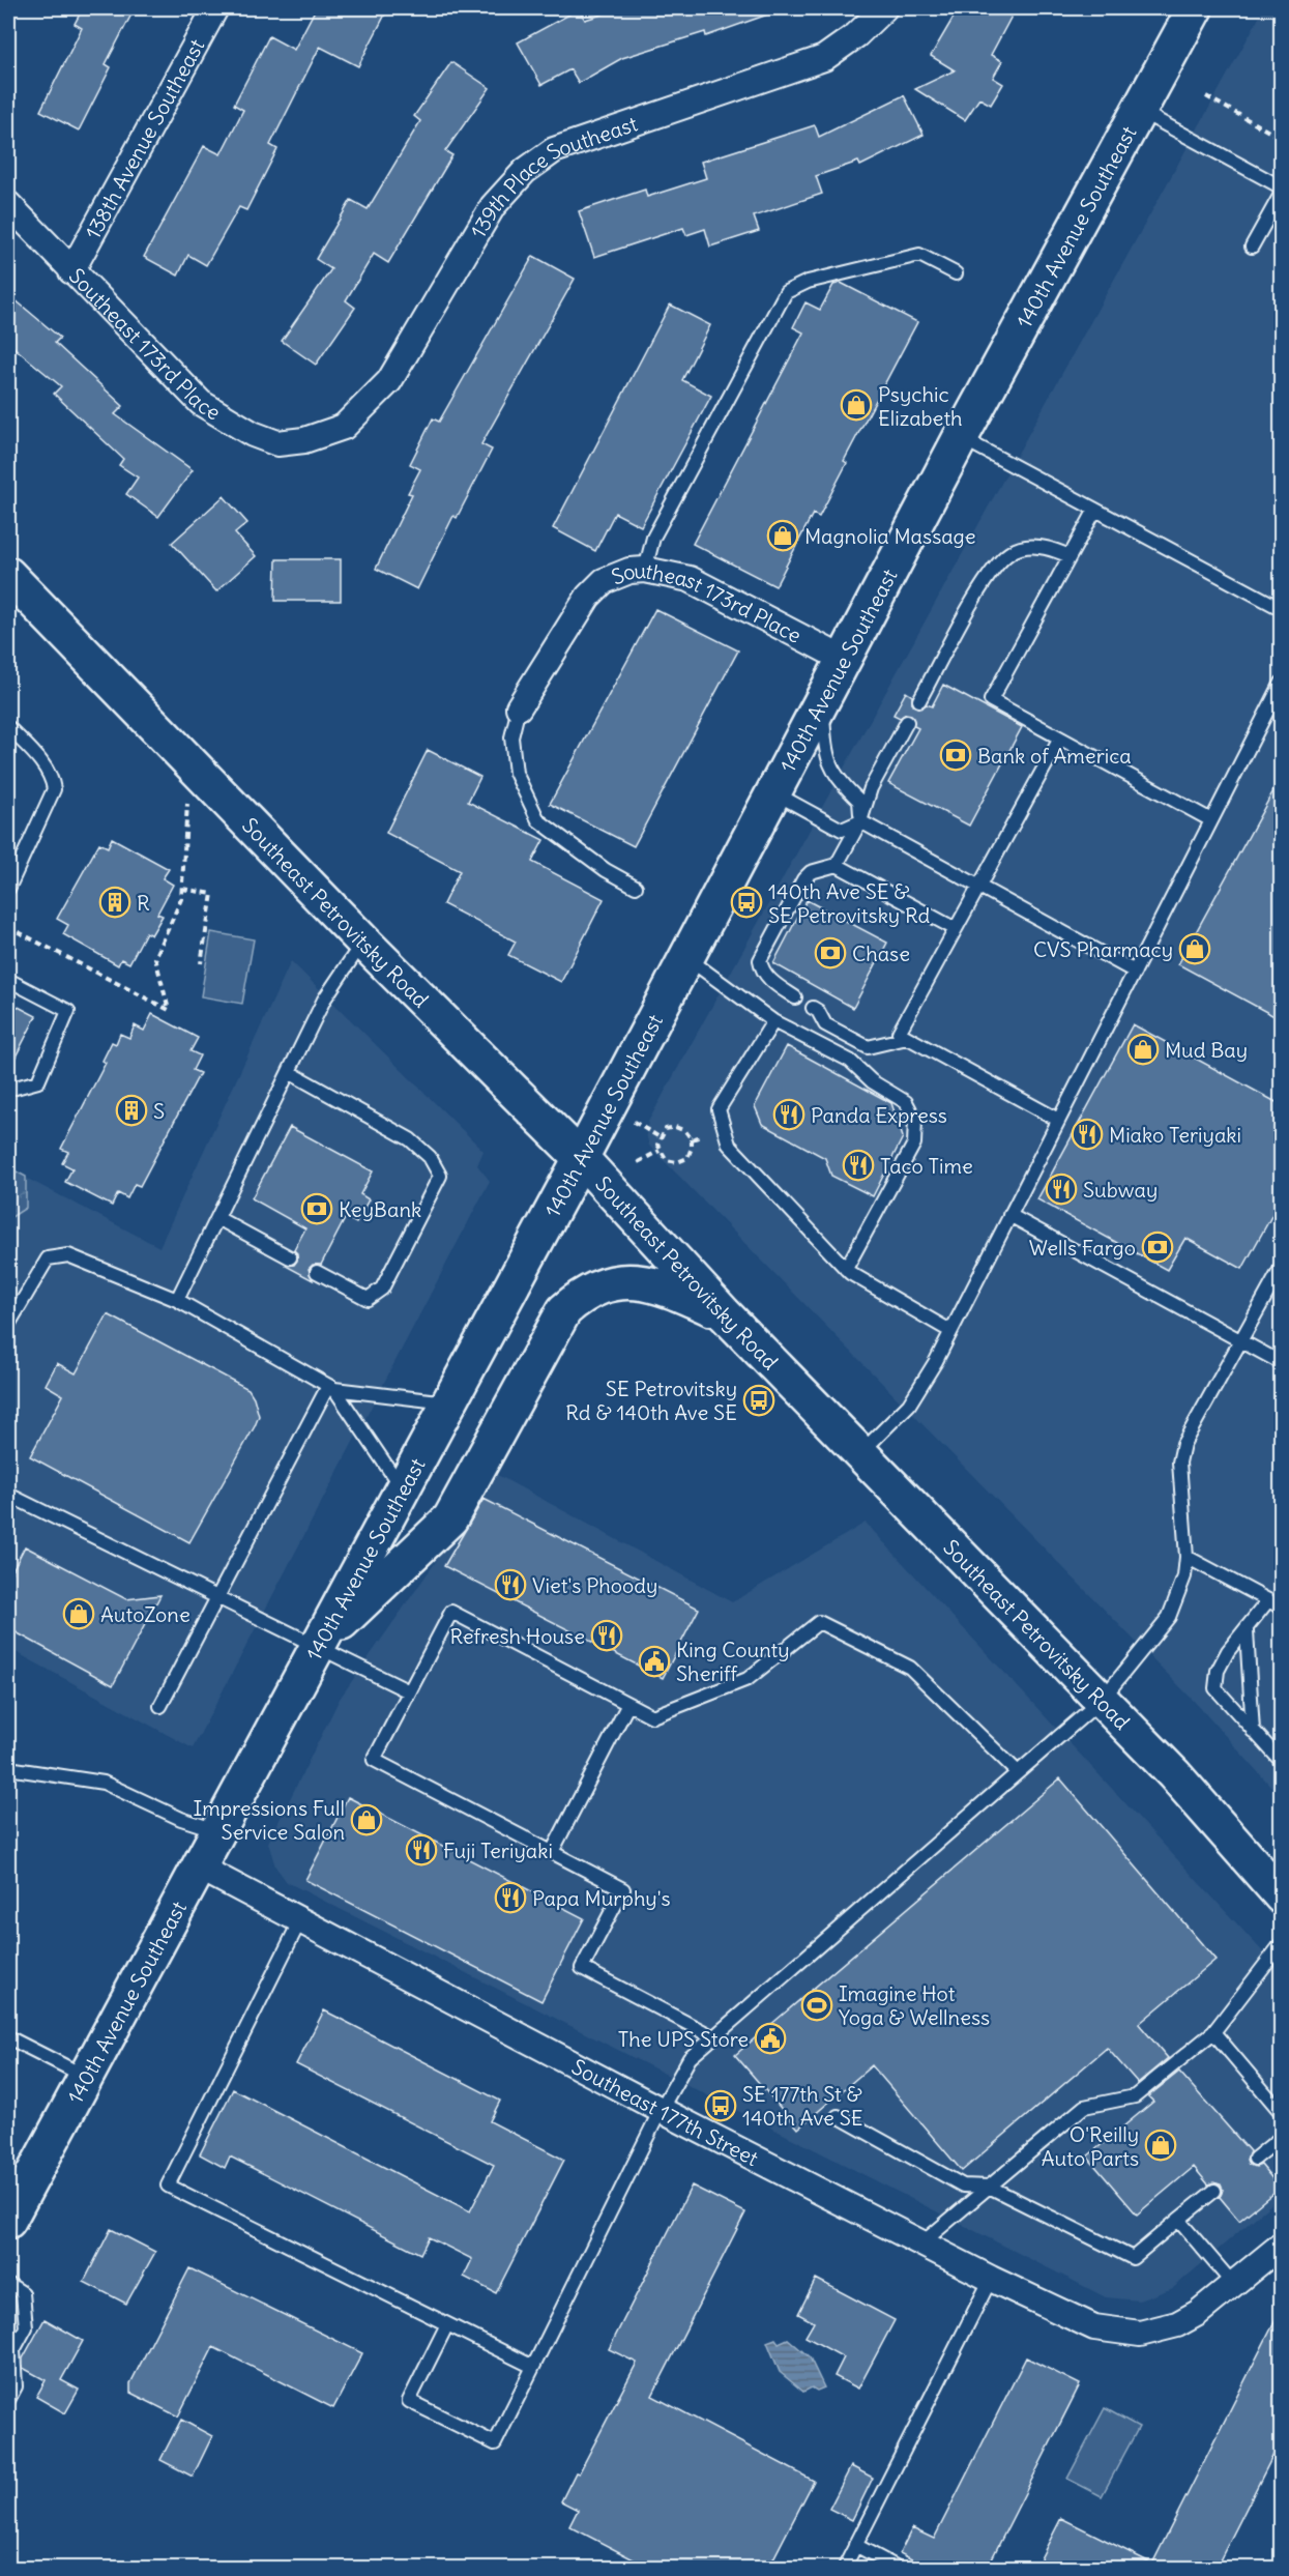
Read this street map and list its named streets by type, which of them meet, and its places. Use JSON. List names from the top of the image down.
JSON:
{
  "streets": {
    "main road": ["140th Avenue Southeast", "Southeast Petrovitsky Road"],
    "street": [
      "138th Avenue Southeast",
      "139th Place Southeast",
      "Southeast 173rd Place",
      "Southeast 177th Street"
    ]
  },
  "crossings": [
    ["138th Avenue Southeast", "Southeast 173rd Place"],
    ["139th Place Southeast", "Southeast 173rd Place"],
    ["140th Avenue Southeast", "Southeast 173rd Place"],
    ["140th Avenue Southeast", "Southeast Petrovitsky Road"],
    ["140th Avenue Southeast", "Southeast 177th Street"]
  ],
  "places": {
    "shop": [
      "Psychic Elizabeth",
      "Magnolia Massage",
      "CVS Pharmacy",
      "Mud Bay",
      "AutoZone",
      "Impressions Full Service Salon",
      "O'Reilly Auto Parts"
    ],
    "bank": [
      "Bank of America",
      "Chase",
      "KeyBank",
      "Wells Fargo"
    ],
    "building": ["R", "S"],
    "bus stop": ["140th Ave SE & SE Petrovitsky Rd", "SE Petrovitsky Rd & 140th Ave SE", "SE 177th St & 140th Ave SE"],
    "restaurant": [
      "Panda Express",
      "Miako Teriyaki",
      "Taco Time",
      "Subway",
      "Viet's Phoody",
      "Refresh House",
      "Fuji Teriyaki",
      "Papa Murphy's"
    ],
    "public building": ["King County Sheriff", "The UPS Store"],
    "sports": ["Imagine Hot Yoga & Wellness"]
  }
}
